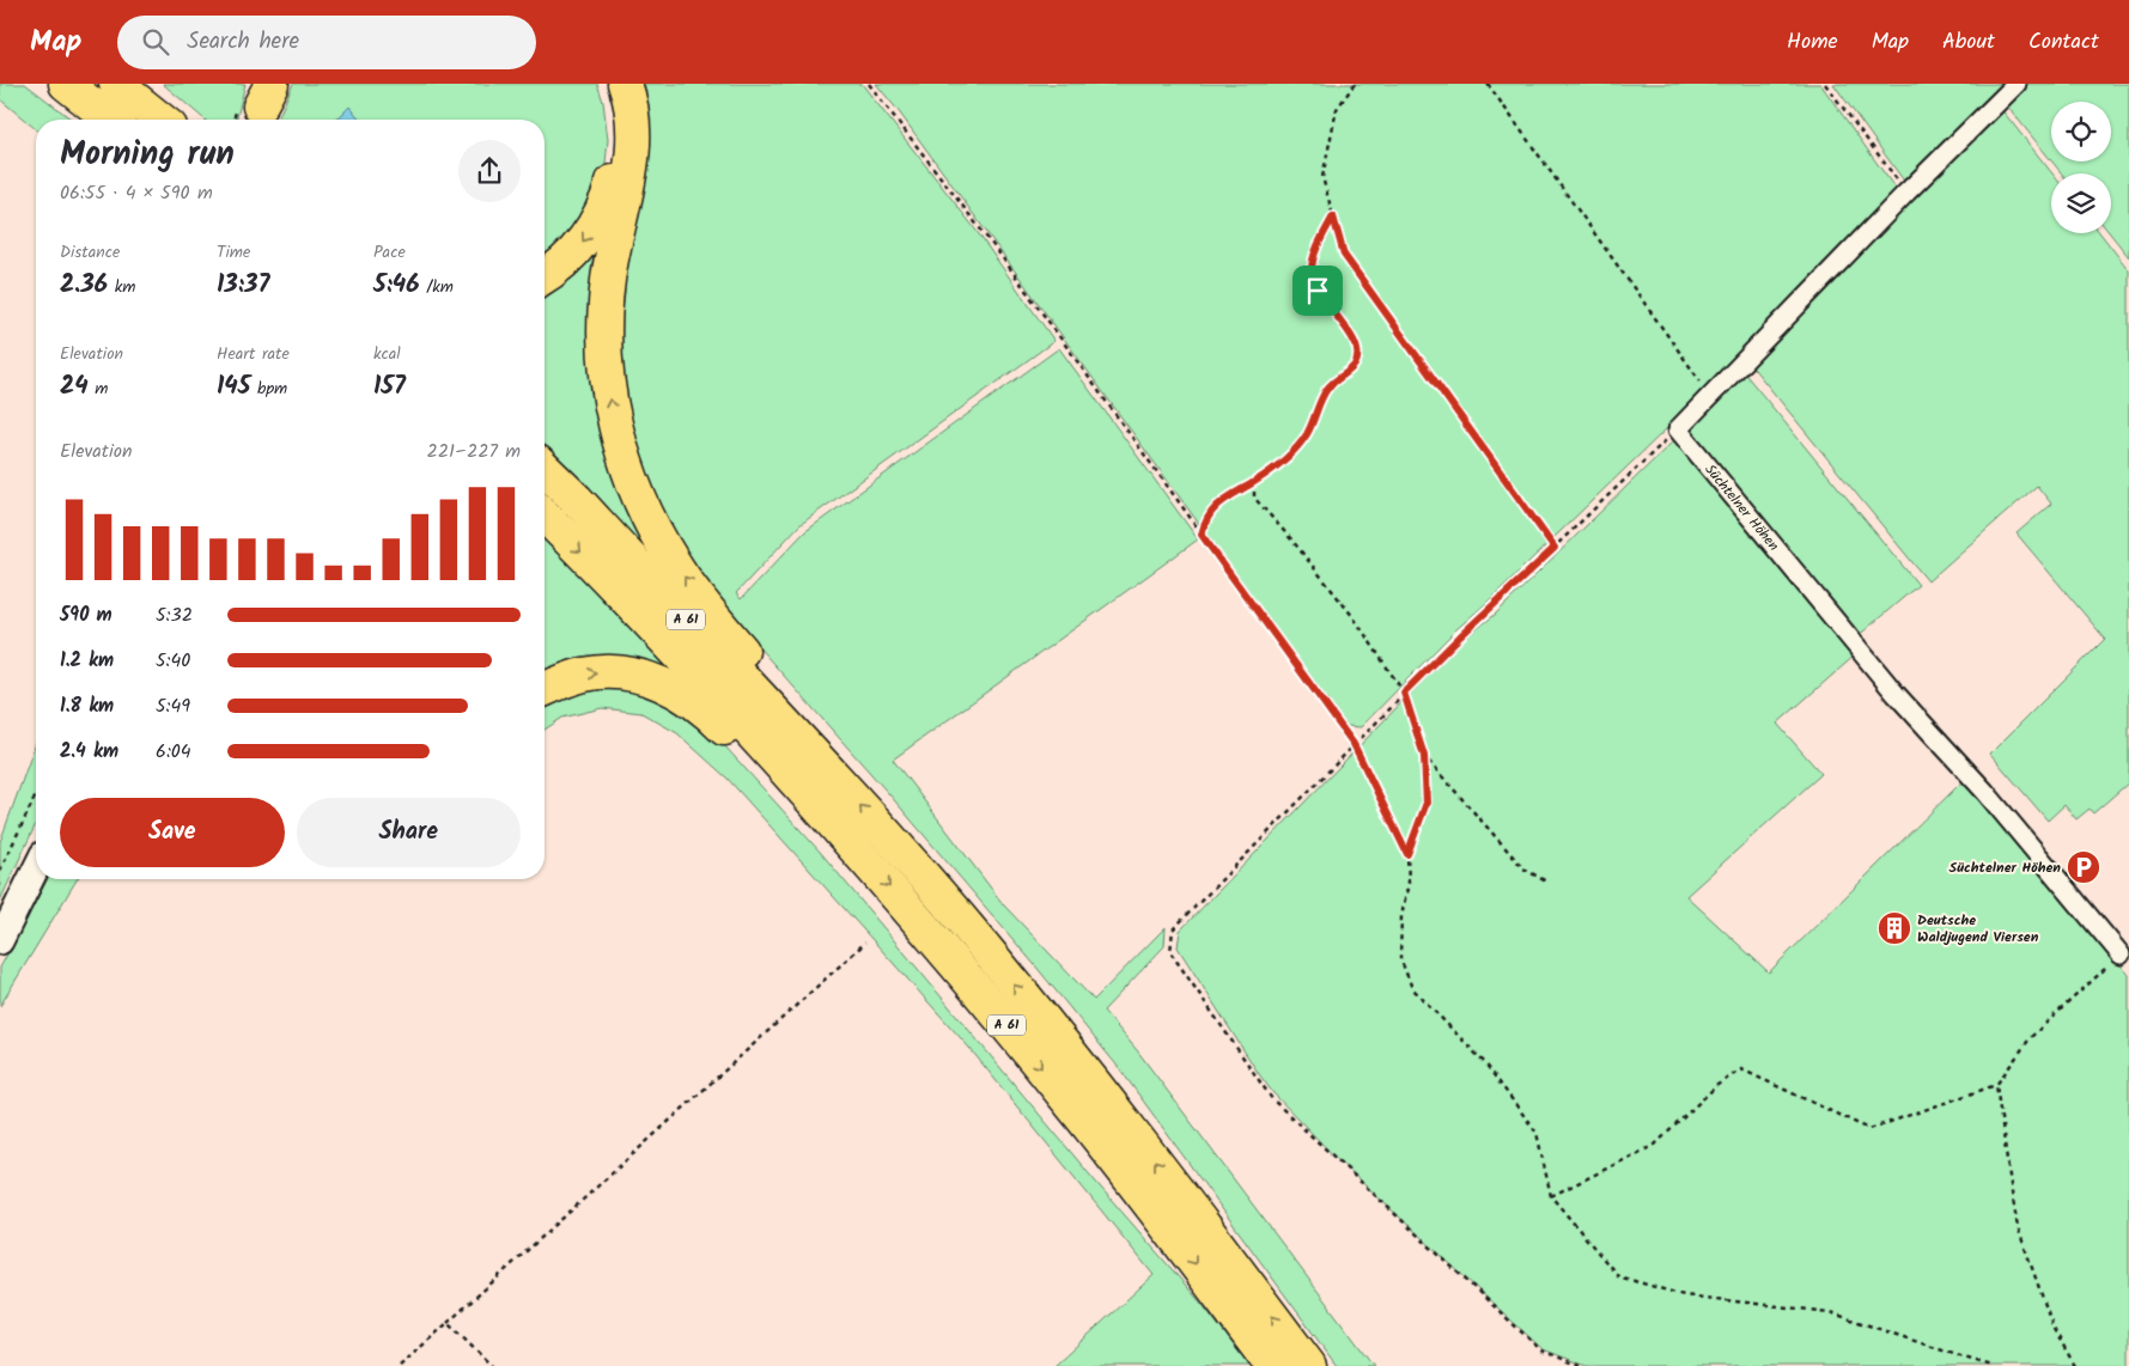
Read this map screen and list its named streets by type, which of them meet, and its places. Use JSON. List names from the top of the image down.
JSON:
{
  "streets": {
    "highway": ["A 61"],
    "street": ["Süchtelner Höhen"]
  },
  "places": {
    "parking": ["Süchtelner Höhen"],
    "building": ["Deutsche Waldjugend Viersen"]
  },
  "page": {
    "header": "Map",
    "search": "Search here",
    "nav": [
      "Home",
      "Map",
      "About",
      "Contact"
    ],
    "heading": ["Morning run", "06:55 · 4 × 590 m"],
    "stats": [
      ["Distance", "2.36 km"],
      ["Time", "13:37"],
      ["Pace", "5:46 /km"],
      ["Elevation", "24 m"],
      ["Heart rate", "145 bpm"],
      ["kcal", "157"]
    ],
    "chart": ["Elevation", "221–227 m"],
    "list": [
      {
        "name": "590 m",
        "note": "5:32"
      },
      {
        "name": "1.2 km",
        "note": "5:40"
      },
      {
        "name": "1.8 km",
        "note": "5:49"
      },
      {
        "name": "2.4 km",
        "note": "6:04"
      }
    ],
    "buttons": ["Save", "Share"]
  }
}
